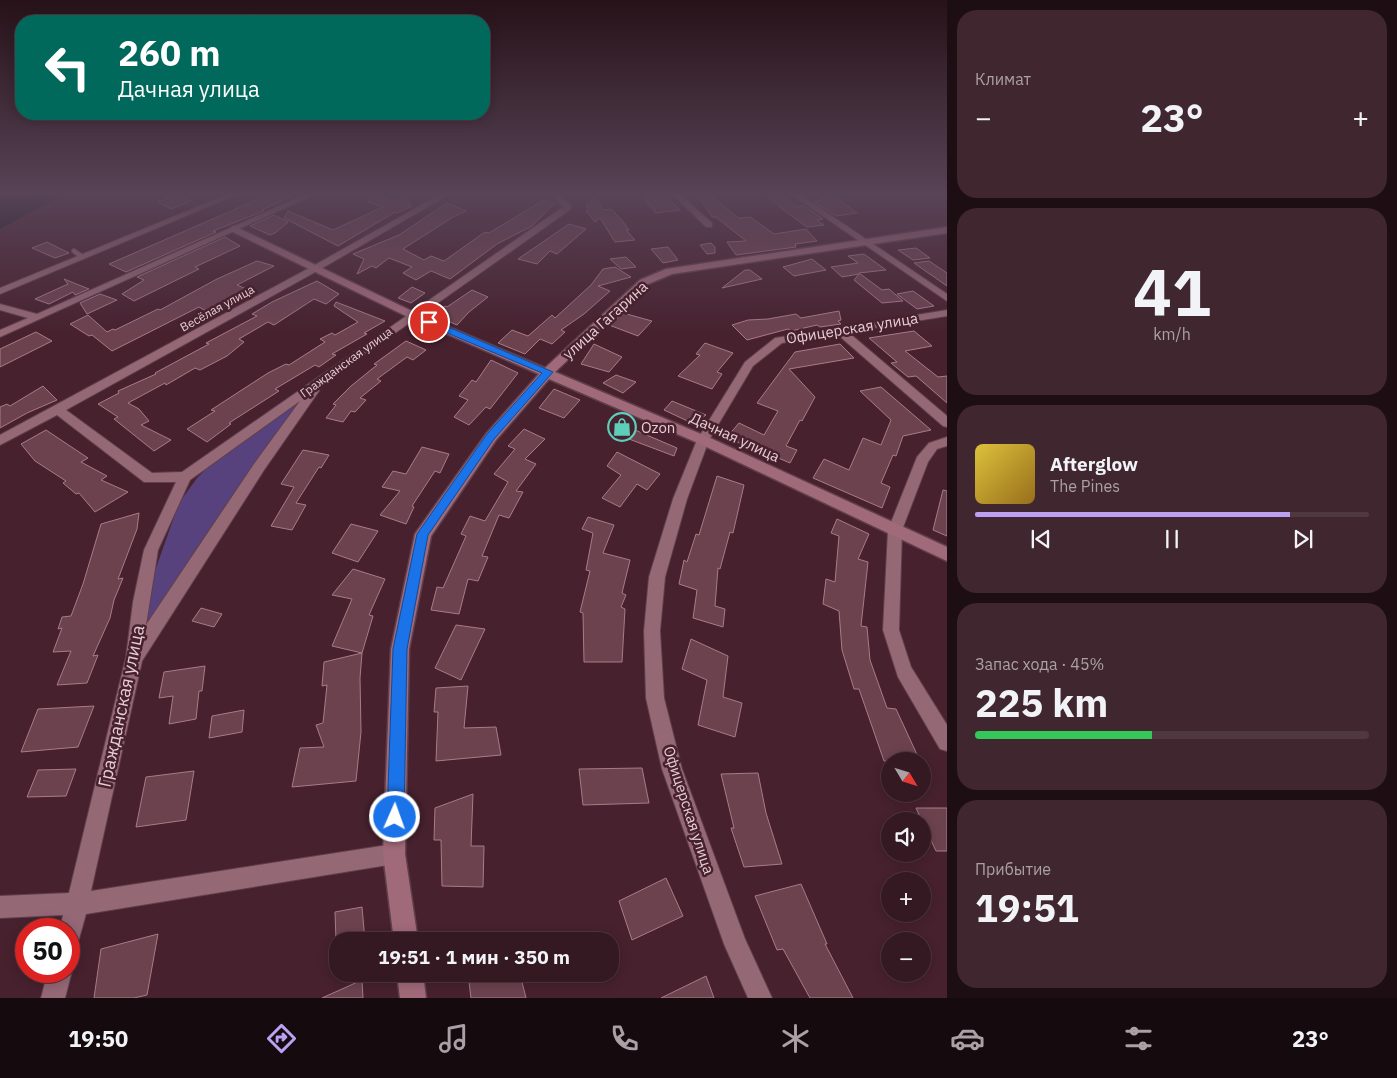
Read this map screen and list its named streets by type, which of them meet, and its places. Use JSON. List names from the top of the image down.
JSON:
{
  "streets": {
    "main road": ["улица Гагарина", "Дачная улица"],
    "street": ["Весёлая улица", "Офицерская улица", "Гражданская улица"]
  },
  "crossings": [
    ["Весёлая улица", "Дачная улица"],
    ["улица Гагарина", "Дачная улица"],
    ["Офицерская улица", "Дачная улица"],
    ["Гражданская улица", "Дачная улица"]
  ],
  "places": {
    "shop": ["Ozon"]
  },
  "north": "bottom right",
  "page": {
    "tile": [
      "Климат",
      ["41", "km/h"],
      ["Запас хода · 45%", "225 km"],
      ["Прибытие", "19:51"]
    ],
    "turn": ["260 m", "Дачная улица"],
    "heat": ["−", "23°", "+"],
    "song": ["Afterglow", "The Pines"],
    "map_buttons": ["+", "−"],
    "limit": "50",
    "trip": "19:51 · 1 мин · 350 m",
    "tabs": ["19:50", "23°"]
  }
}
